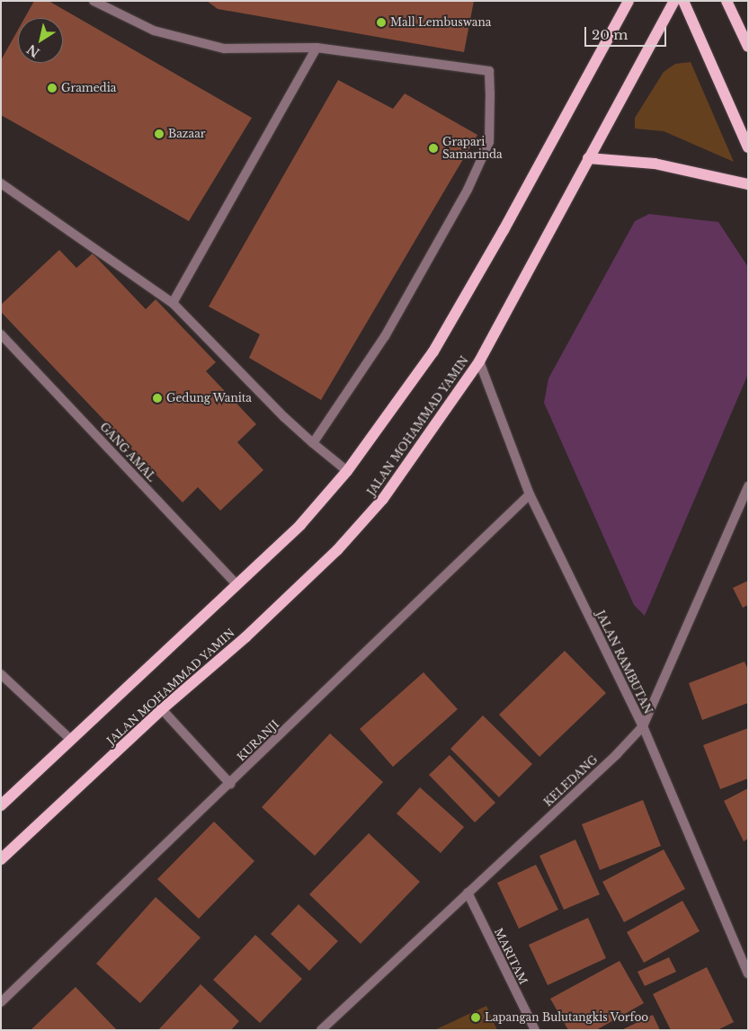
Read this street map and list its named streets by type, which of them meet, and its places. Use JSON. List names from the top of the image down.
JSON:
{
  "streets": {
    "main road": ["JALAN MOHAMMAD YAMIN"],
    "street": [
      "GANG AMAL",
      "JALAN RAMBUTAN",
      "KURANJI",
      "KELEDANG",
      "MARITAM"
    ]
  },
  "crossings": [
    ["JALAN MOHAMMAD YAMIN", "JALAN RAMBUTAN"],
    ["JALAN RAMBUTAN", "KURANJI"],
    ["JALAN RAMBUTAN", "KELEDANG"],
    ["KELEDANG", "MARITAM"]
  ],
  "places": [
    "Mall Lembuswana",
    "Gramedia",
    "Bazaar",
    "Grapari Samarinda",
    "Gedung Wanita",
    "Lapangan Bulutangkis Vorfoo"
  ],
  "scale_bar": "20 m",
  "north": "bottom left"
}
